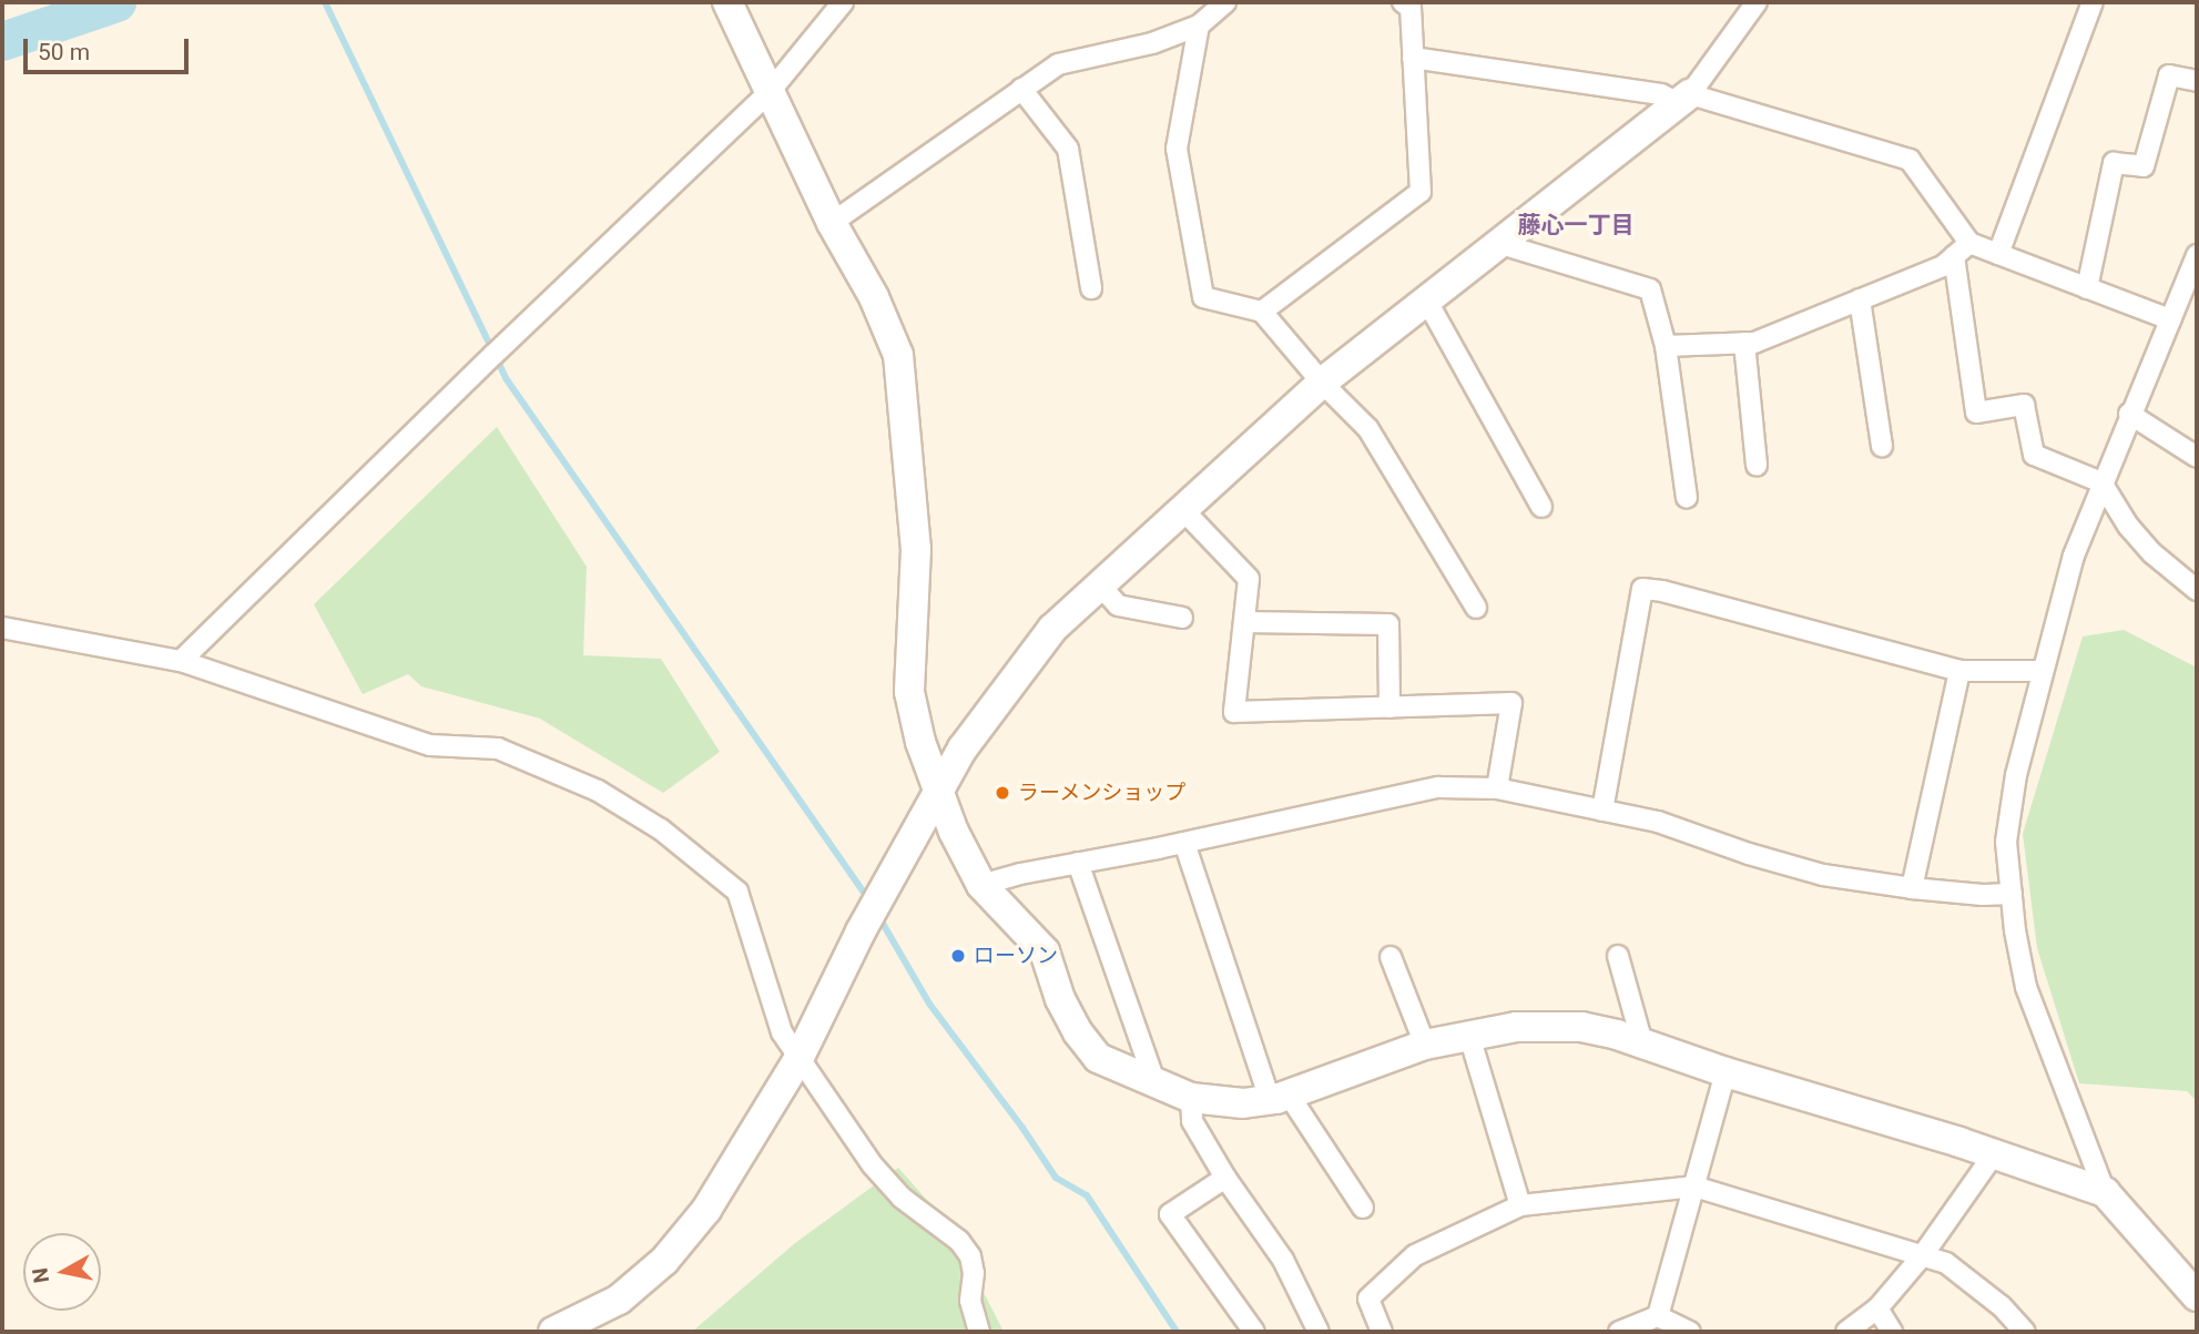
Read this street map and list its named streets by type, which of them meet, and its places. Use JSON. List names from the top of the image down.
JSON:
{
  "districts": ["藤心一丁目"],
  "places": ["ラーメンショップ", "ローソン"],
  "scale_bar": "50 m",
  "north": "left"
}
